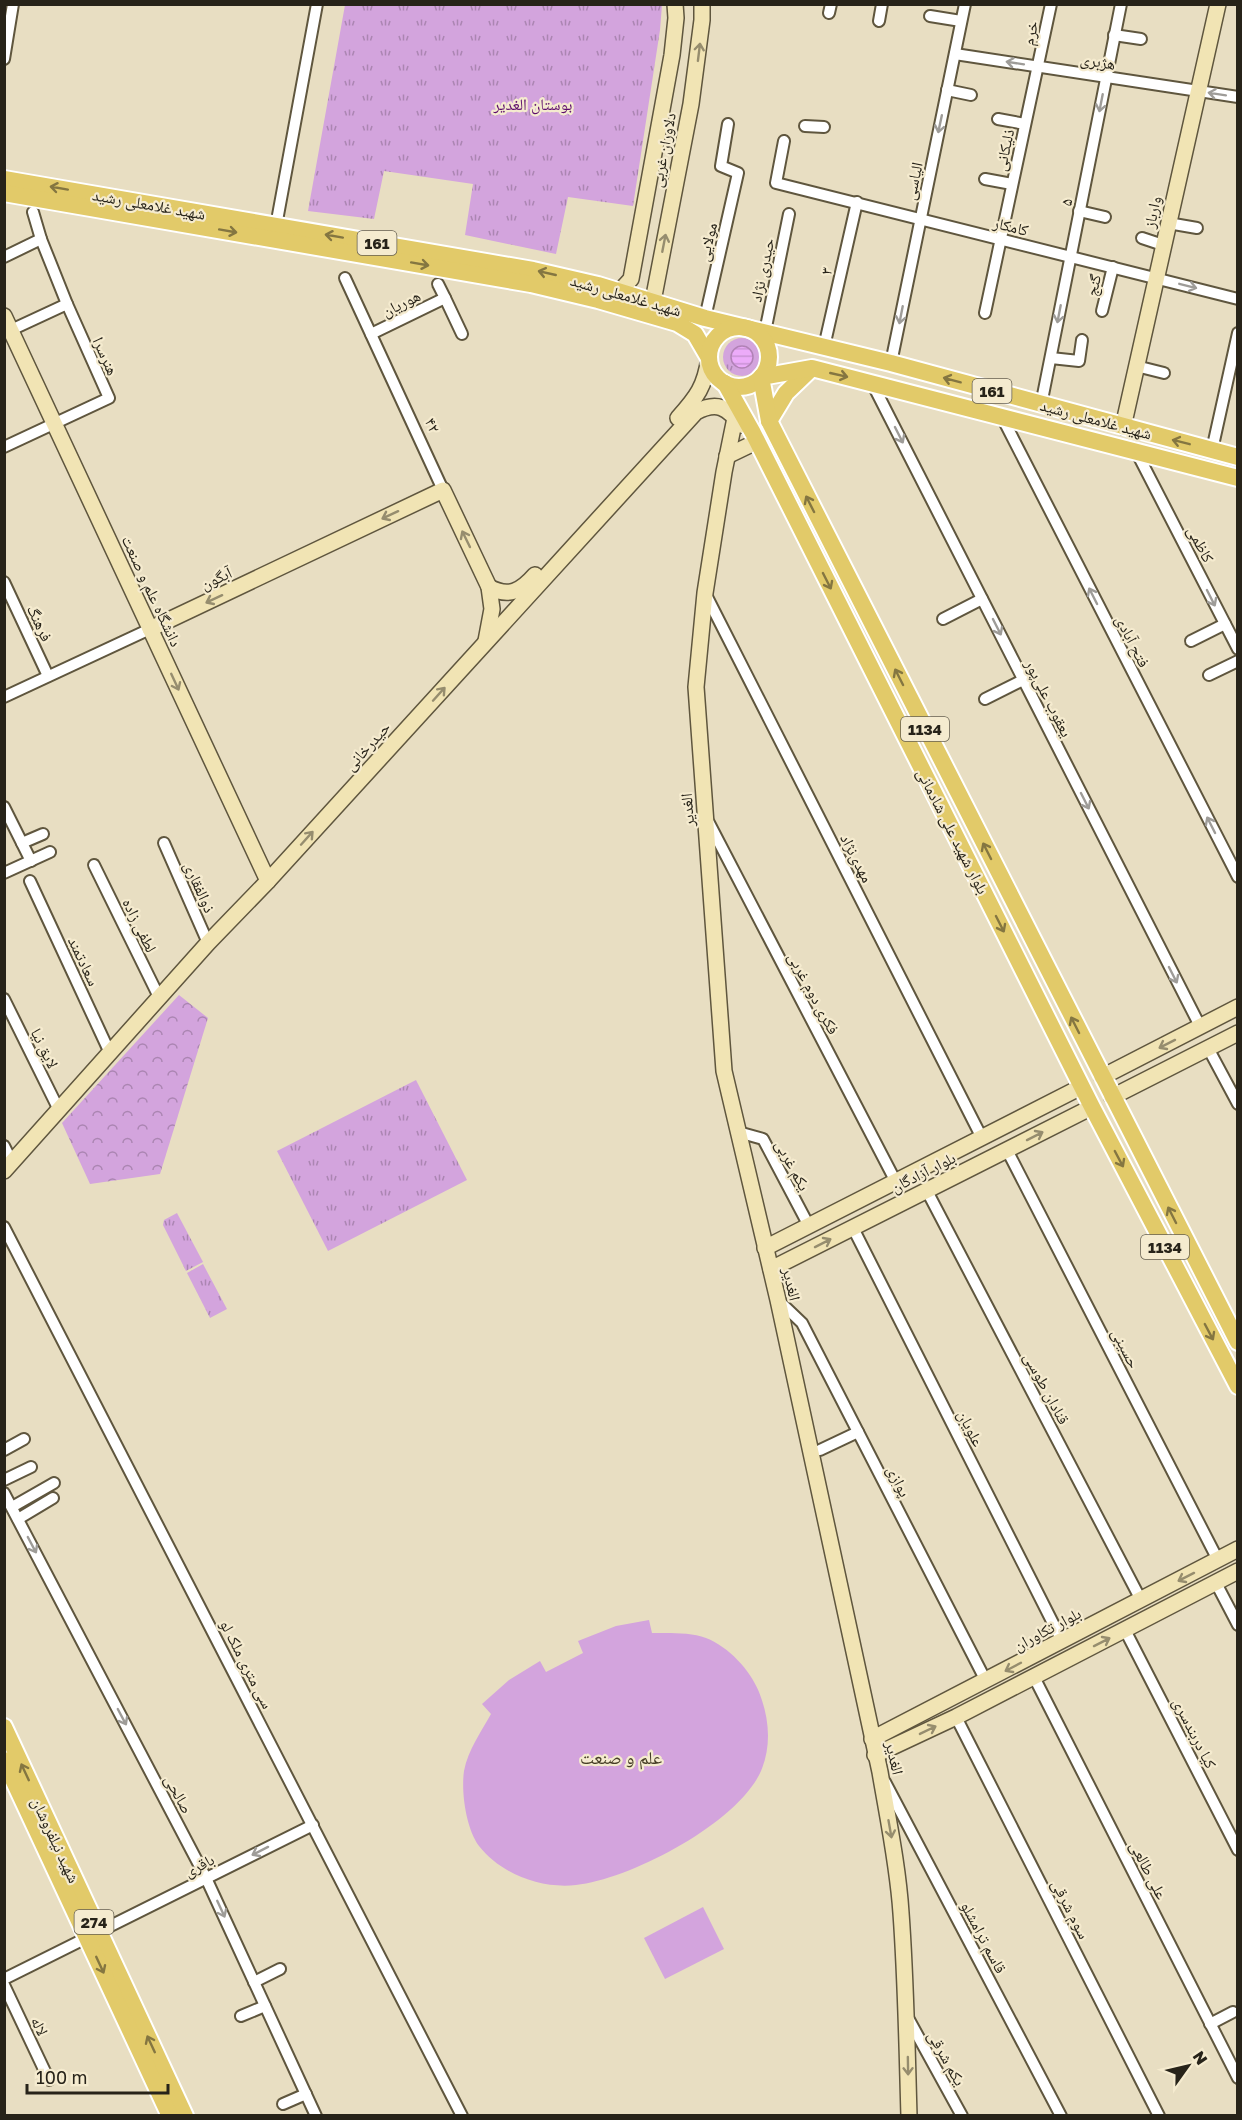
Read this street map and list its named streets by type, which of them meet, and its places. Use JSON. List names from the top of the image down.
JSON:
{
  "streets": {
    "main road": [
      "دلاوران غربی",
      "شهید غلامعلی رشید",
      "وارباز",
      "161",
      "۴۲",
      "آبگون",
      "دانشگاه علم و صنعت",
      "1134",
      "حیدرخانی",
      "الغدیر",
      "بلوار شهید علی شادمانی",
      "بلوار آزادگان",
      "بلوار تکاوران",
      "شهید نیلفروشان",
      "274"
    ],
    "street": [
      "خرم",
      "هژبری",
      "ذلیکانی",
      "الیاسی",
      "۵",
      "کامکار",
      "مولایی",
      "حیدری نژاد",
      "۳",
      "گنج",
      "هوریان",
      "هنرسرا",
      "کاظمی",
      "فرهنگ",
      "فتح آبادی",
      "یعقوب علی‌پور",
      "مهدی‌نژاد",
      "ذوالفقاری",
      "لطفی زاده",
      "سعادتمند",
      "فکری دوم غربی",
      "لایق نیا",
      "یکم غربی",
      "حسینی",
      "قنادان طوسی",
      "علویان",
      "پوازی",
      "سی متری ملک لو",
      "کیا دربندسری",
      "صالحی",
      "باقری",
      "علی طالعی",
      "سوم شرقی",
      "قاسم ترامشلو",
      "لاله",
      "یکم شرقی"
    ]
  },
  "crossings": [
    ["خرم", "هژبری"],
    ["خرم", "ذلیکانی"],
    ["هژبری", "ذلیکانی"],
    ["هژبری", "الیاسی"],
    ["هژبری", "۵"],
    ["هژبری", "وارباز"],
    ["دلاوران غربی", "شهید غلامعلی رشید"],
    ["ذلیکانی", "کامکار"],
    ["الیاسی", "شهید غلامعلی رشید"],
    ["الیاسی", "کامکار"],
    ["۵", "شهید غلامعلی رشید"],
    ["۵", "کامکار"],
    ["شهید غلامعلی رشید", "وارباز"],
    ["شهید غلامعلی رشید", "مولایی"],
    ["شهید غلامعلی رشید", "حیدری نژاد"],
    ["شهید غلامعلی رشید", "۳"],
    ["شهید غلامعلی رشید", "هنرسرا"],
    ["شهید غلامعلی رشید", "کاظمی"],
    ["شهید غلامعلی رشید", "فتح آبادی"],
    ["شهید غلامعلی رشید", "یعقوب علی‌پور"],
    ["شهید غلامعلی رشید", "بلوار شهید علی شادمانی"],
    ["وارباز", "کامکار"],
    ["کامکار", "۳"],
    ["کامکار", "گنج"],
    ["هوریان", "۴۲"],
    ["هنرسرا", "دانشگاه علم و صنعت"],
    ["۴۲", "آبگون"],
    ["آبگون", "دانشگاه علم و صنعت"],
    ["آبگون", "فرهنگ"],
    ["دانشگاه علم و صنعت", "حیدرخانی"],
    ["1134", "بلوار شهید علی شادمانی"],
    ["1134", "بلوار آزادگان"],
    ["حیدرخانی", "الغدیر"],
    ["حیدرخانی", "بلوار شهید علی شادمانی"],
    ["حیدرخانی", "ذوالفقاری"],
    ["حیدرخانی", "لطفی زاده"],
    ["حیدرخانی", "سعادتمند"],
    ["حیدرخانی", "لایق نیا"],
    ["الغدیر", "بلوار شهید علی شادمانی"],
    ["الغدیر", "مهدی‌نژاد"],
    ["الغدیر", "فکری دوم غربی"],
    ["الغدیر", "یکم غربی"],
    ["الغدیر", "بلوار آزادگان"],
    ["الغدیر", "پوازی"],
    ["الغدیر", "بلوار تکاوران"],
    ["الغدیر", "قاسم ترامشلو"],
    ["الغدیر", "یکم شرقی"],
    ["بلوار شهید علی شادمانی", "بلوار آزادگان"],
    ["مهدی‌نژاد", "بلوار آزادگان"],
    ["فکری دوم غربی", "بلوار آزادگان"],
    ["یکم غربی", "بلوار آزادگان"],
    ["بلوار آزادگان", "حسینی"],
    ["بلوار آزادگان", "قنادان طوسی"],
    ["بلوار آزادگان", "علویان"],
    ["حسینی", "بلوار تکاوران"],
    ["قنادان طوسی", "بلوار تکاوران"],
    ["علویان", "بلوار تکاوران"],
    ["پوازی", "بلوار تکاوران"],
    ["سی متری ملک لو", "باقری"],
    ["صالحی", "باقری"],
    ["شهید نیلفروشان", "باقری"]
  ],
  "one_way": [
    "الیاسی",
    "۵",
    "کاظمی",
    "آبگون",
    "دانشگاه علم و صنعت",
    "فتح آبادی",
    "یعقوب علی‌پور",
    "صالحی"
  ],
  "districts": ["علم و صنعت"],
  "parks": ["بوستان الغدیر"],
  "scale_bar": "100 m",
  "north": "top right"
}
